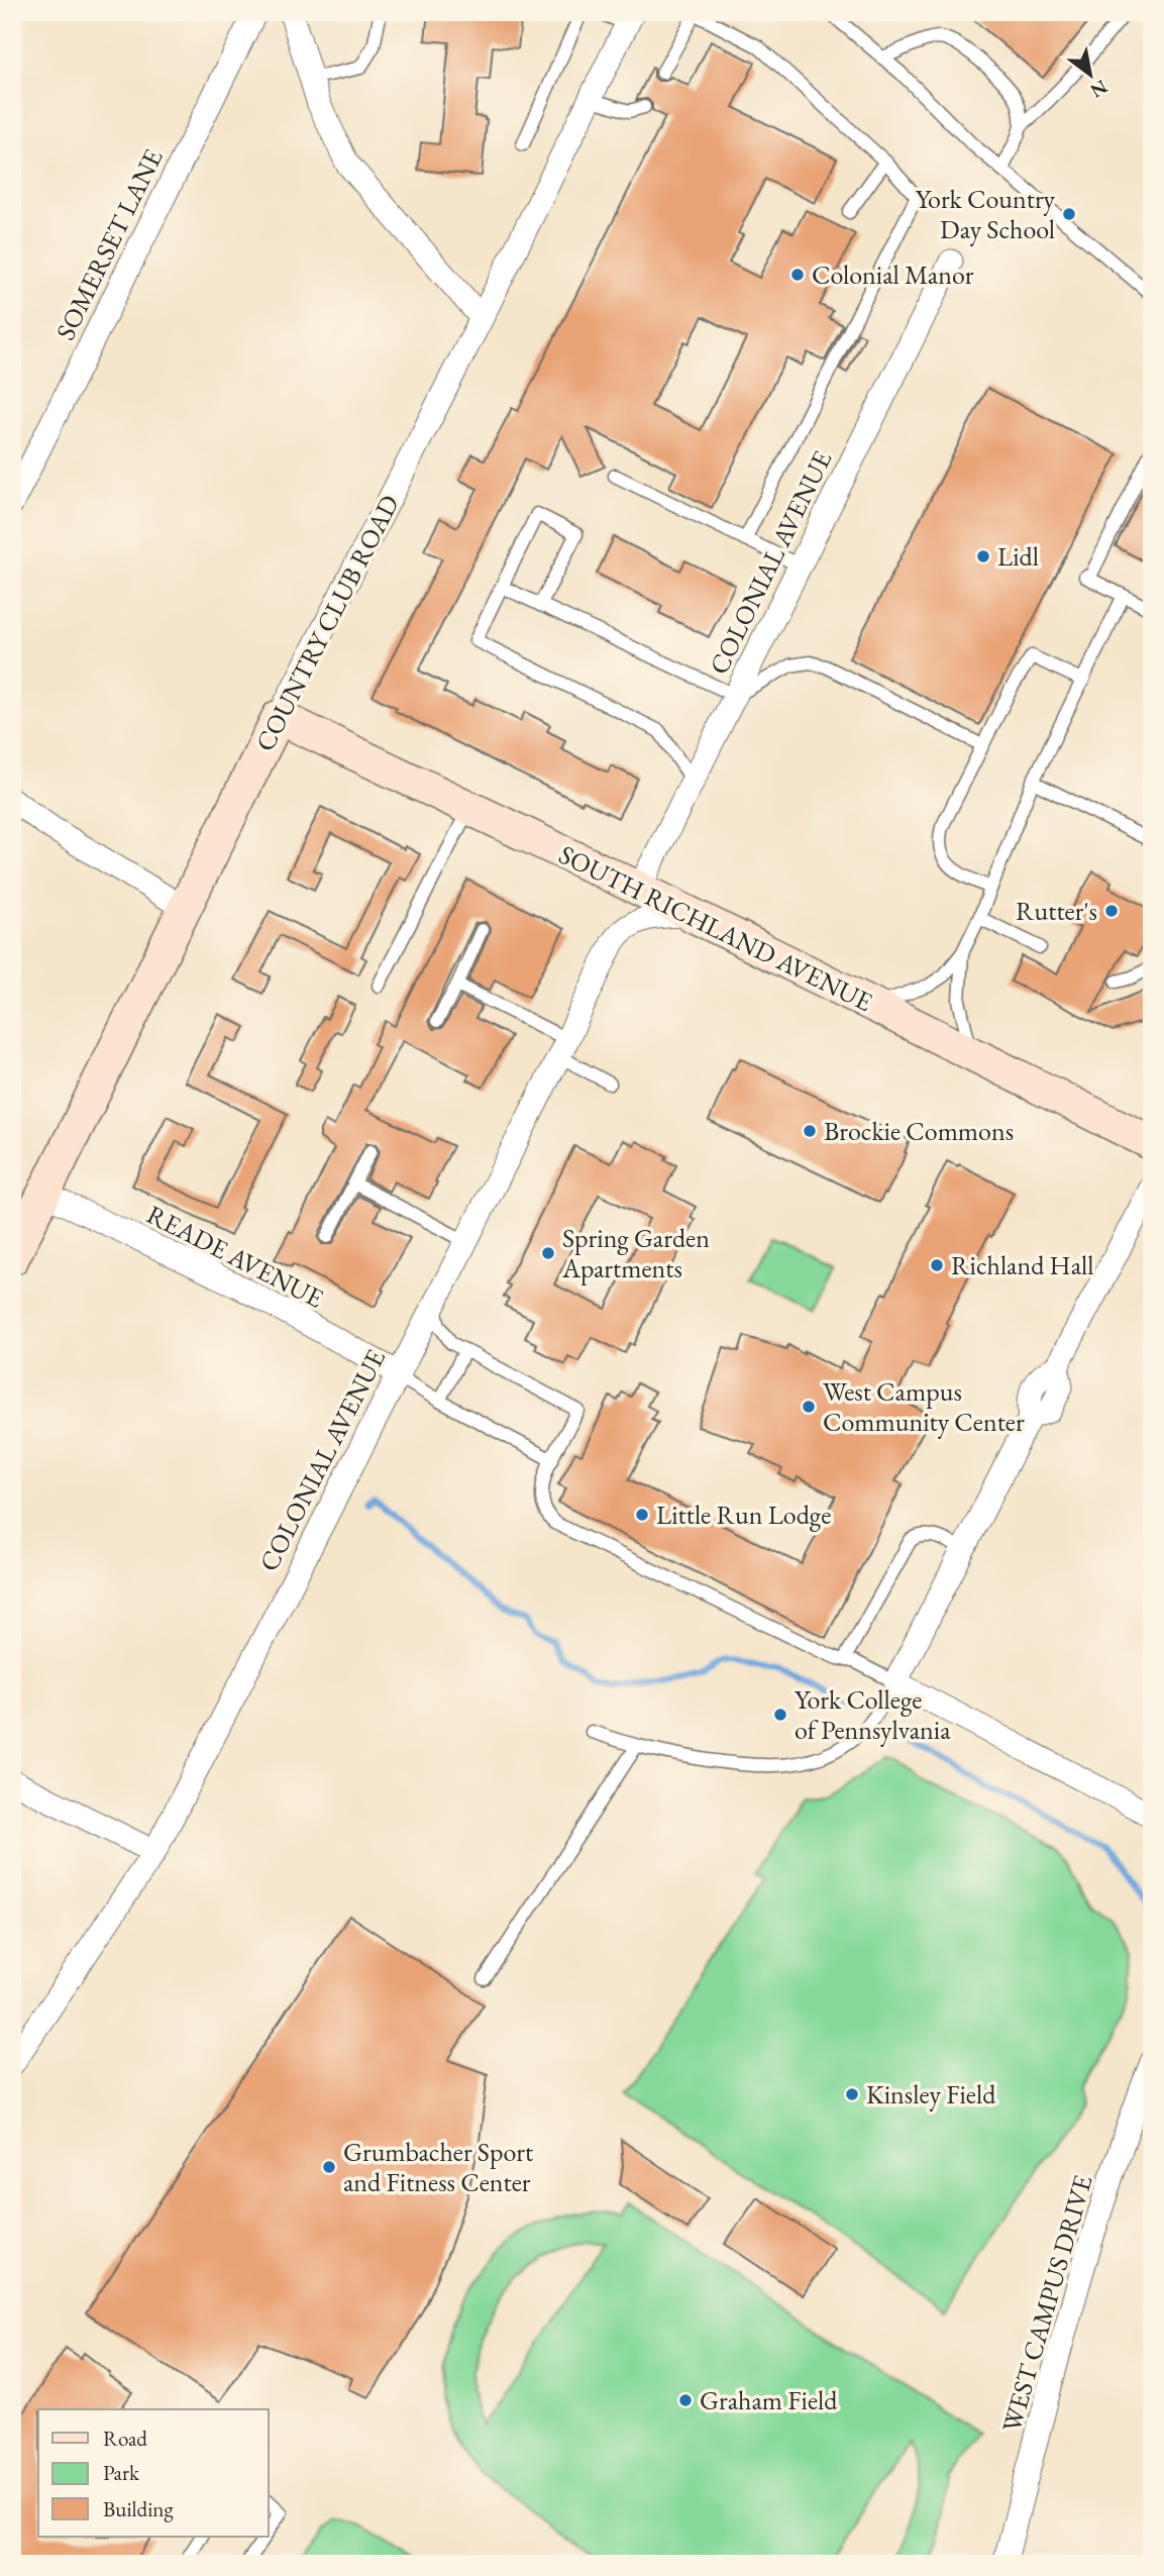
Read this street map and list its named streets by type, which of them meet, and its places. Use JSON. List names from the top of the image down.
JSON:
{
  "streets": {
    "main road": ["COUNTRY CLUB ROAD", "SOUTH RICHLAND AVENUE"],
    "street": [
      "SOMERSET LANE",
      "COLONIAL AVENUE",
      "READE AVENUE",
      "WEST CAMPUS DRIVE"
    ]
  },
  "crossings": [
    ["COLONIAL AVENUE", "SOUTH RICHLAND AVENUE"],
    ["COLONIAL AVENUE", "READE AVENUE"],
    ["COUNTRY CLUB ROAD", "SOUTH RICHLAND AVENUE"],
    ["COUNTRY CLUB ROAD", "READE AVENUE"]
  ],
  "places": [
    "York Country Day School",
    "Colonial Manor",
    "Lidl",
    "Rutter's",
    "Brockie Commons",
    "Spring Garden Apartments",
    "Richland Hall",
    "West Campus Community Center",
    "Little Run Lodge",
    "York College of Pennsylvania",
    "Kinsley Field",
    "Grumbacher Sport and Fitness Center",
    "Graham Field"
  ],
  "legend": ["Road", "Park", "Building"],
  "north": "bottom right"
}
